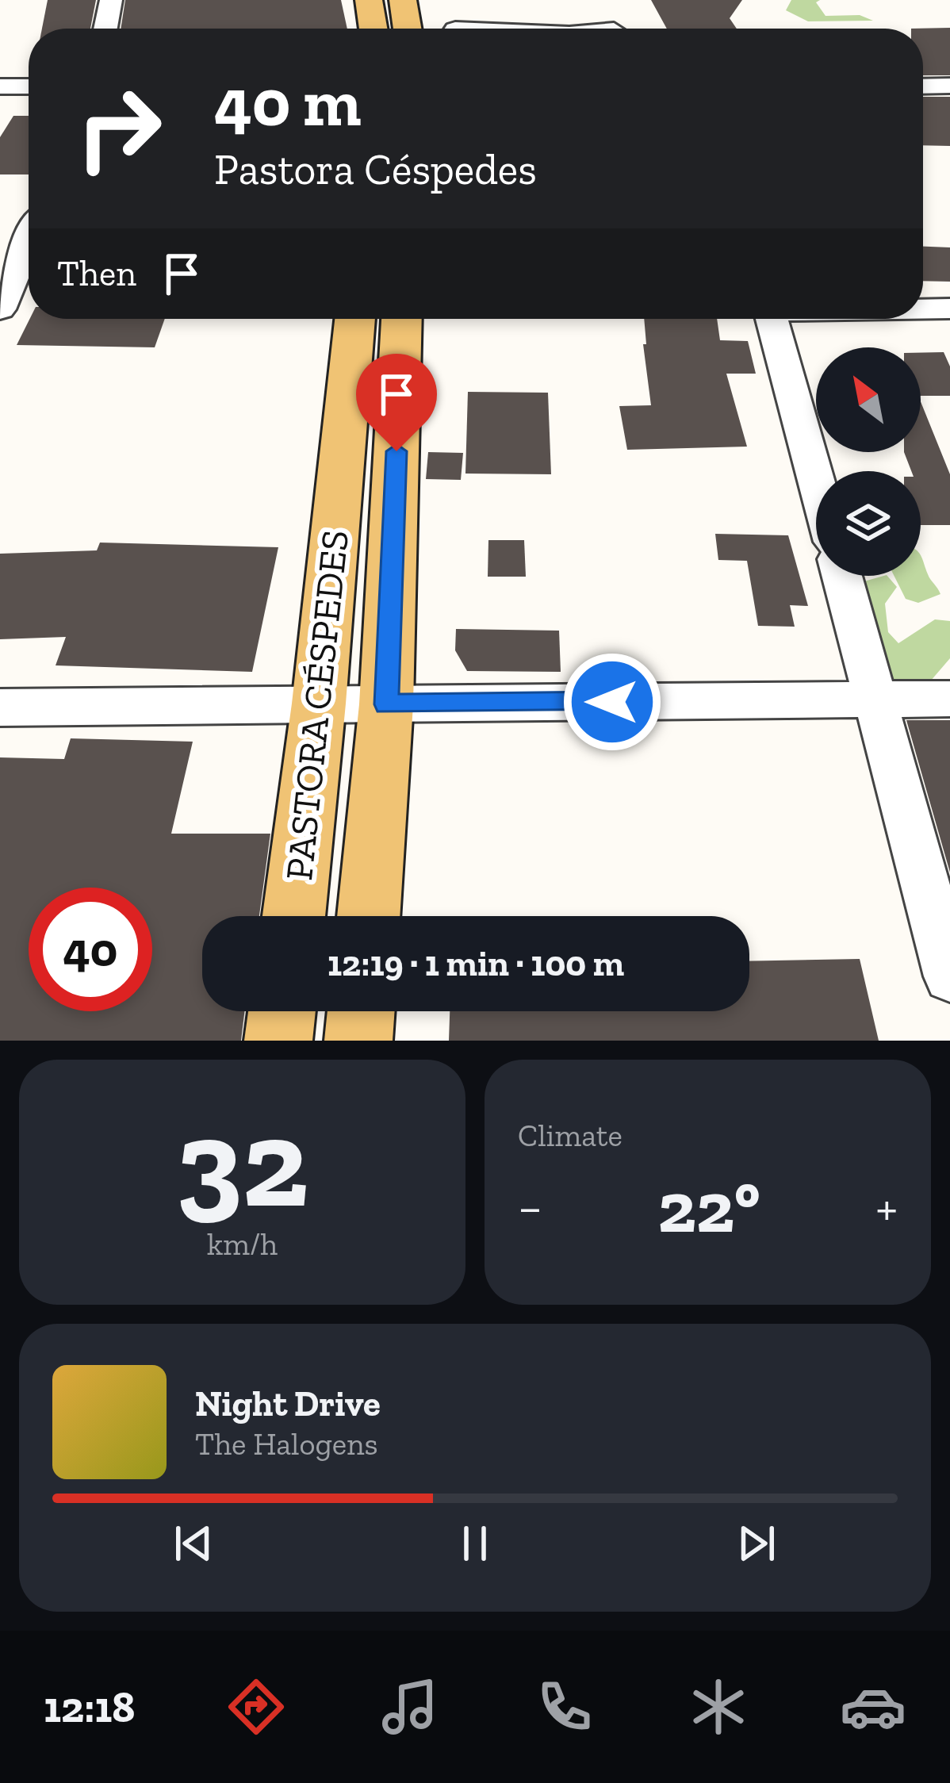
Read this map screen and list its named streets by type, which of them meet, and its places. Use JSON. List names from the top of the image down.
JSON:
{
  "streets": {
    "main road": ["PASTORA CÉSPEDES"]
  },
  "north": "top left",
  "page": {
    "turn": ["40 m", "Pastora Céspedes"],
    "then": "Then",
    "limit": "40",
    "trip": "12:19 · 1 min · 100 m",
    "tile": [
      ["32", "km/h"],
      "Climate"
    ],
    "heat": ["−", "22°", "+"],
    "song": ["Night Drive", "The Halogens"],
    "tabs": "12:18"
  }
}
